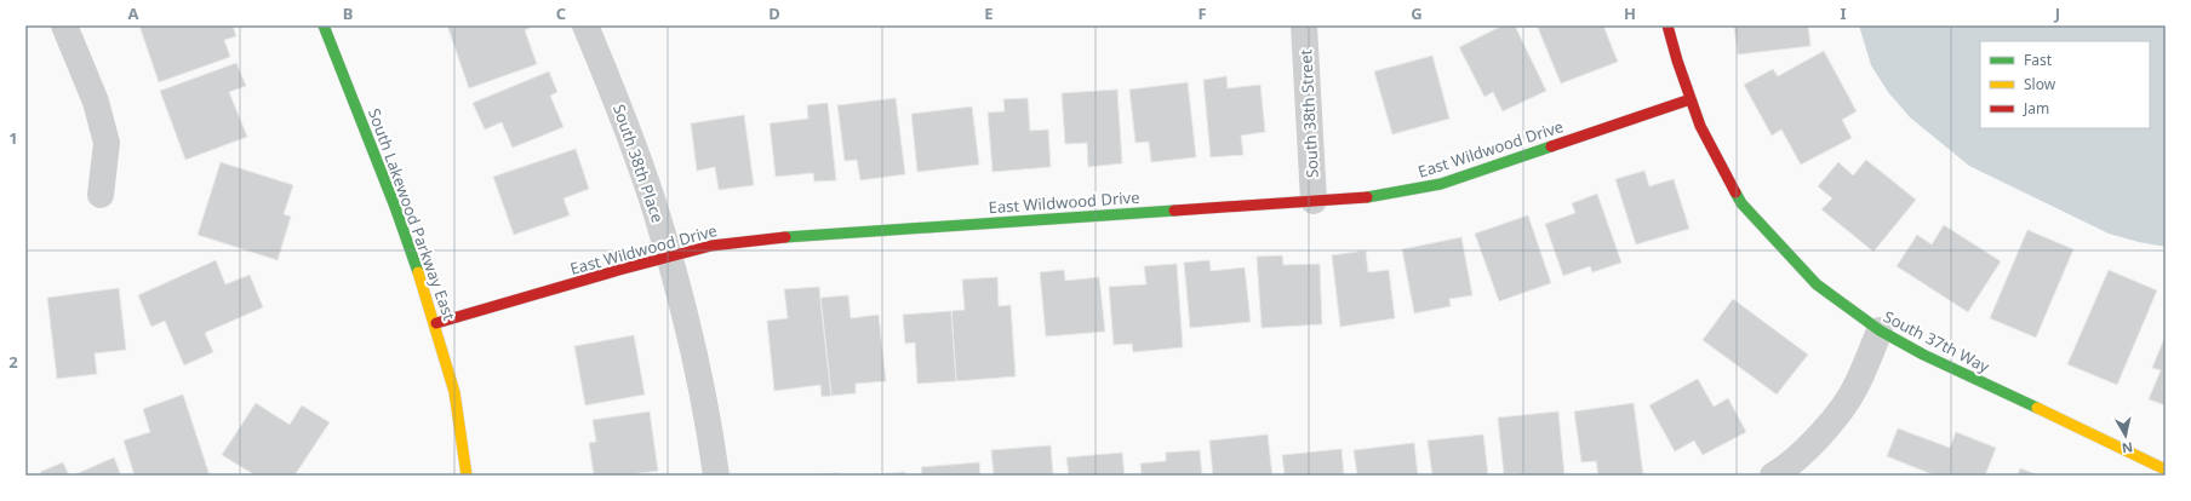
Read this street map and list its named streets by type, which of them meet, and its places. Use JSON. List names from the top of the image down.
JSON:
{
  "streets": {
    "street": [
      "South 38th Street",
      "East Wildwood Drive",
      "South 38th Place",
      "South Lakewood Parkway East",
      "South 37th Way"
    ]
  },
  "crossings": [
    ["South 38th Street", "East Wildwood Drive"],
    ["East Wildwood Drive", "South 38th Place"],
    ["East Wildwood Drive", "South Lakewood Parkway East"],
    ["East Wildwood Drive", "South 37th Way"]
  ],
  "legend": ["Fast", "Slow", "Jam"],
  "north": "bottom",
  "grid": {
    "columns": [
      "A",
      "B",
      "C",
      "D",
      "E",
      "F",
      "G",
      "H",
      "I",
      "J"
    ],
    "rows": ["1", "2"]
  }
}
